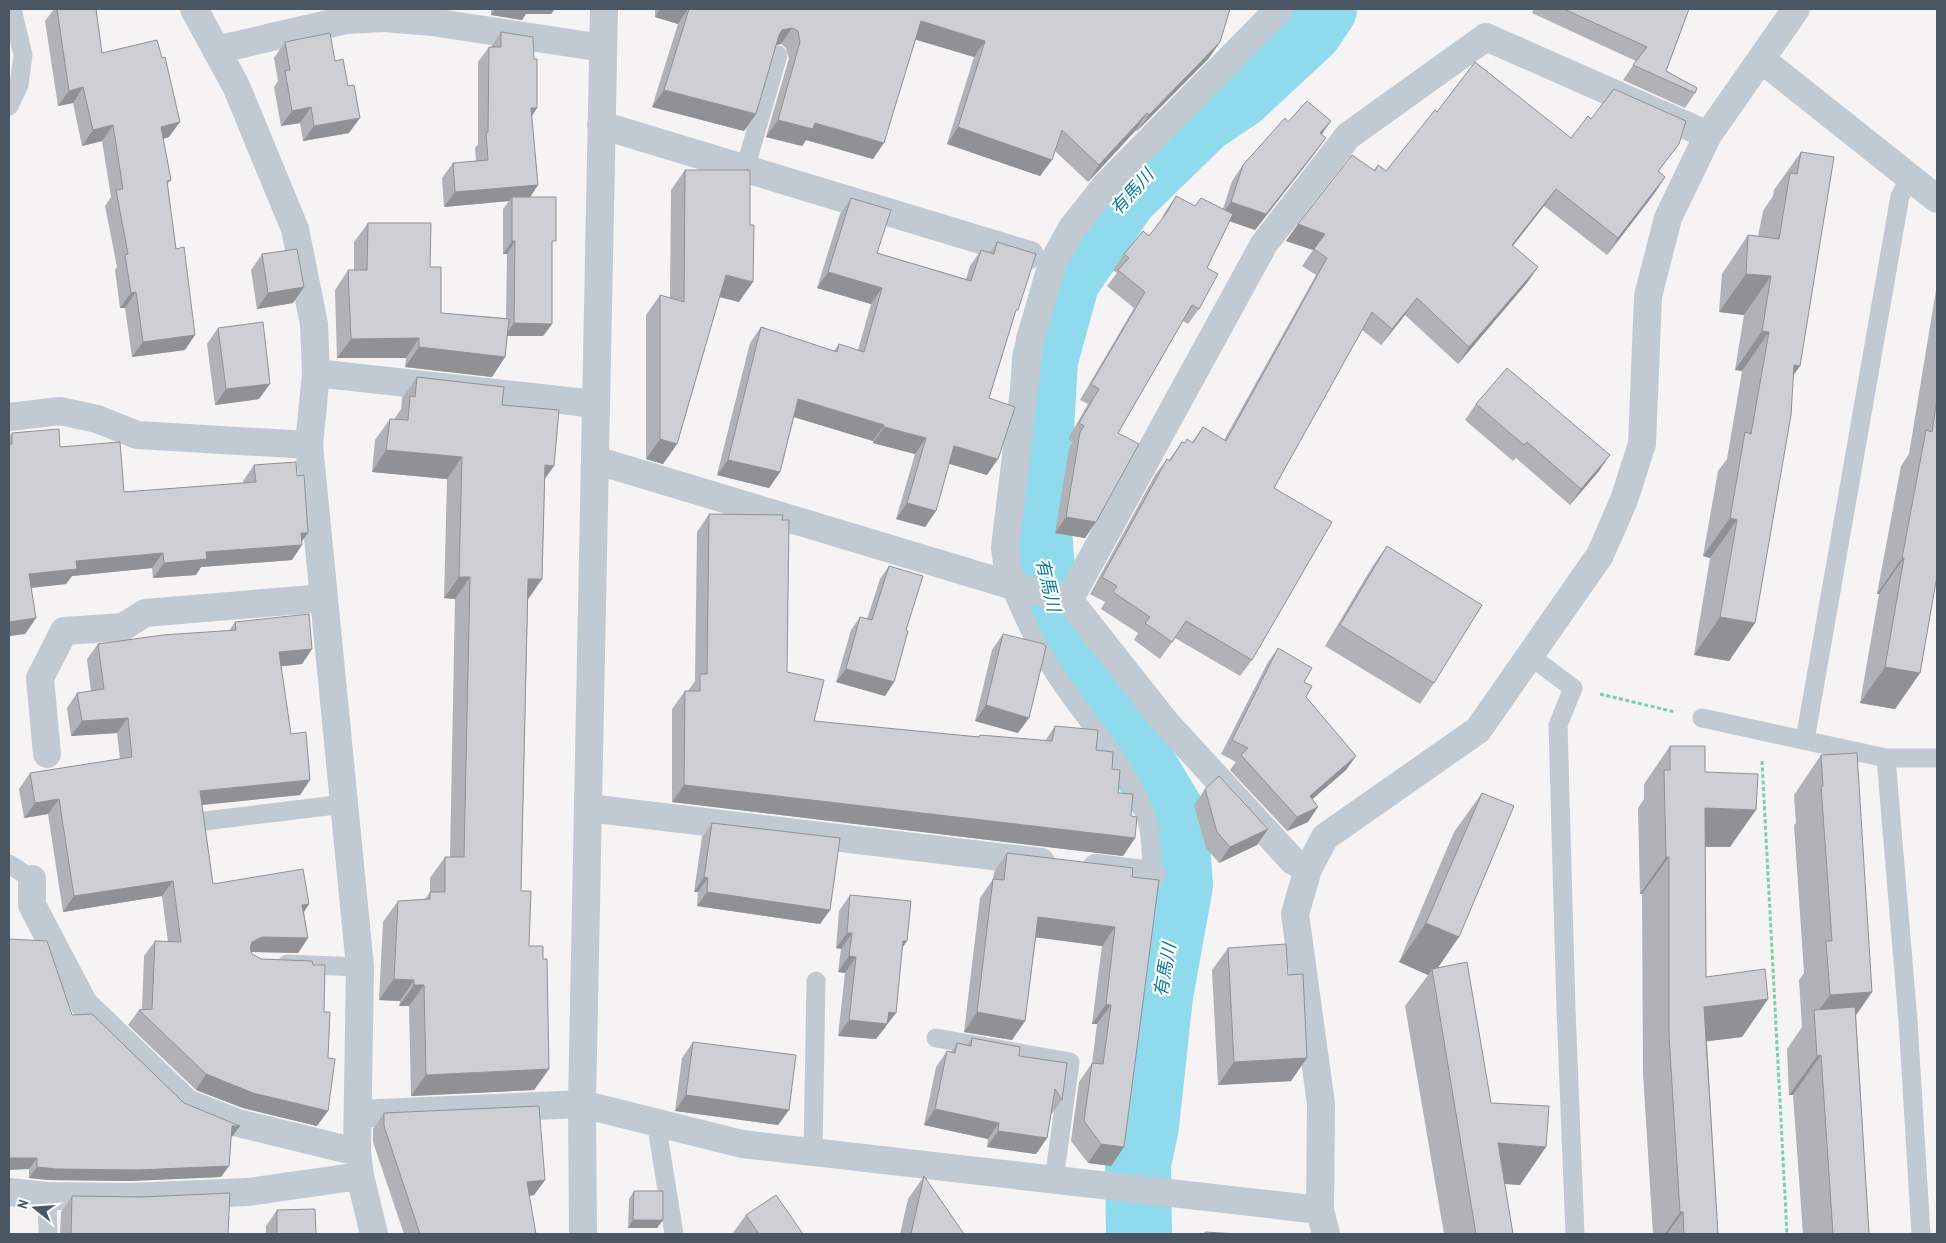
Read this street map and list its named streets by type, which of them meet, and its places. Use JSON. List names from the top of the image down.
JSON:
{
  "water": ["有馬川"],
  "north": "left"
}
